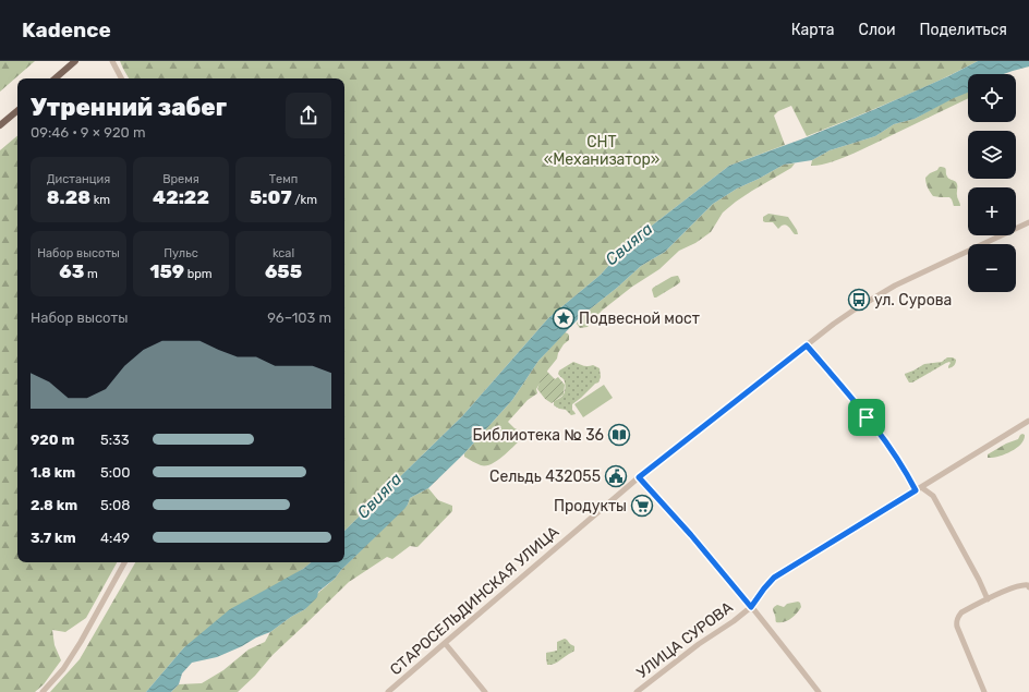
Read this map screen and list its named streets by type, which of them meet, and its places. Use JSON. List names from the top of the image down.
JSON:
{
  "streets": {
    "street": ["СТАРОСЕЛЬДИНСКАЯ УЛИЦА", "УЛИЦА СУРОВА"]
  },
  "water": ["Свияга"],
  "parks": ["СНТ «Механизатор»"],
  "places": {
    "bus stop": ["ул. Сурова"],
    "place": ["Подвесной мост"],
    "library": ["Библиотека № 36"],
    "public building": ["Сельдь 432055"],
    "supermarket": ["Продукты"]
  },
  "page": {
    "header": "Kadence",
    "nav": ["Карта", "Слои", "Поделиться"],
    "map_buttons": ["+", "−"],
    "heading": ["Утренний забег", "09:46 · 9 × 920 m"],
    "stats": [
      ["Дистанция", "8.28 km"],
      ["Время", "42:22"],
      ["Темп", "5:07 /km"],
      ["Набор высоты", "63 m"],
      ["Пульс", "159 bpm"],
      ["kcal", "655"]
    ],
    "chart": ["Набор высоты", "96–103 m"],
    "list": [
      {
        "name": "920 m",
        "note": "5:33"
      },
      {
        "name": "1.8 km",
        "note": "5:00"
      },
      {
        "name": "2.8 km",
        "note": "5:08"
      },
      {
        "name": "3.7 km",
        "note": "4:49"
      }
    ]
  }
}
